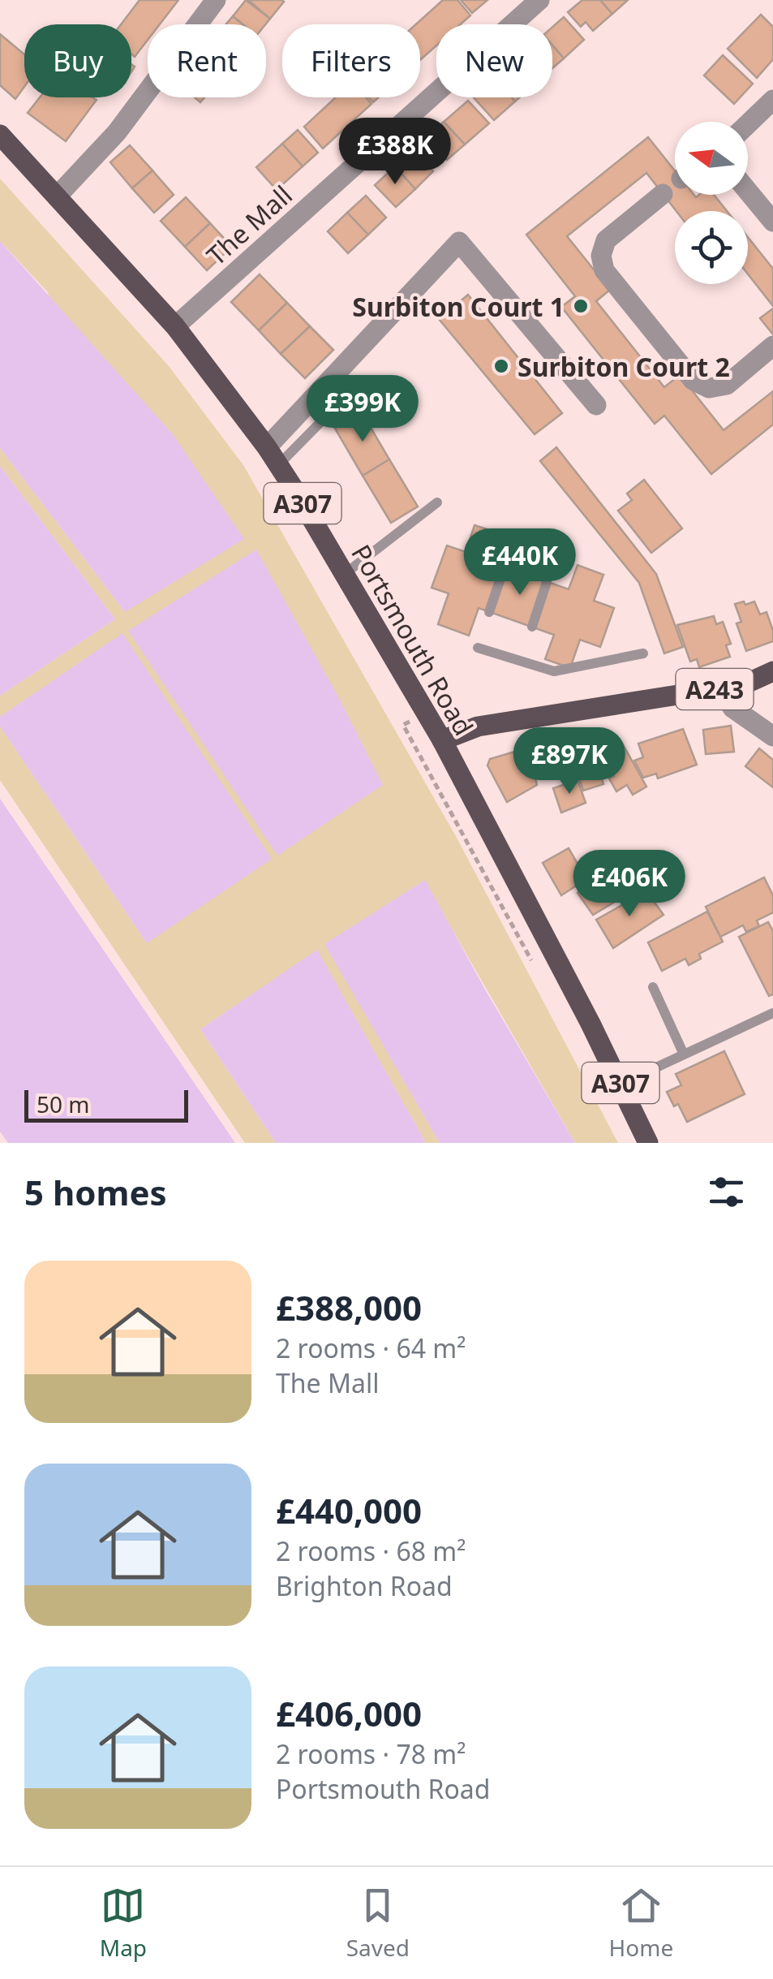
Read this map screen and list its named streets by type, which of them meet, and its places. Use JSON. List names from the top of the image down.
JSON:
{
  "streets": {
    "main road": ["A307", "Portsmouth Road", "A243"],
    "street": ["The Mall"]
  },
  "crossings": [
    ["The Mall", "Portsmouth Road"],
    ["Portsmouth Road", "A243"]
  ],
  "places": ["Surbiton Court 1", "Surbiton Court 2"],
  "scale_bar": "50 m",
  "north": "left",
  "page": {
    "chip": [
      "Buy",
      "Rent",
      "Filters",
      "New"
    ],
    "price": [
      "£388K",
      "£399K",
      "£440K",
      "£897K",
      "£406K"
    ],
    "scale": "50 m",
    "heading": "5 homes",
    "list": [
      {
        "name": "£388,000",
        "note": "2 rooms · 64 m² · The Mall"
      },
      {
        "name": "£440,000",
        "note": "2 rooms · 68 m² · Brighton Road"
      },
      {
        "name": "£406,000",
        "note": "2 rooms · 78 m² · Portsmouth Road"
      }
    ],
    "tabs": ["Map", "Saved", "Home"]
  }
}
